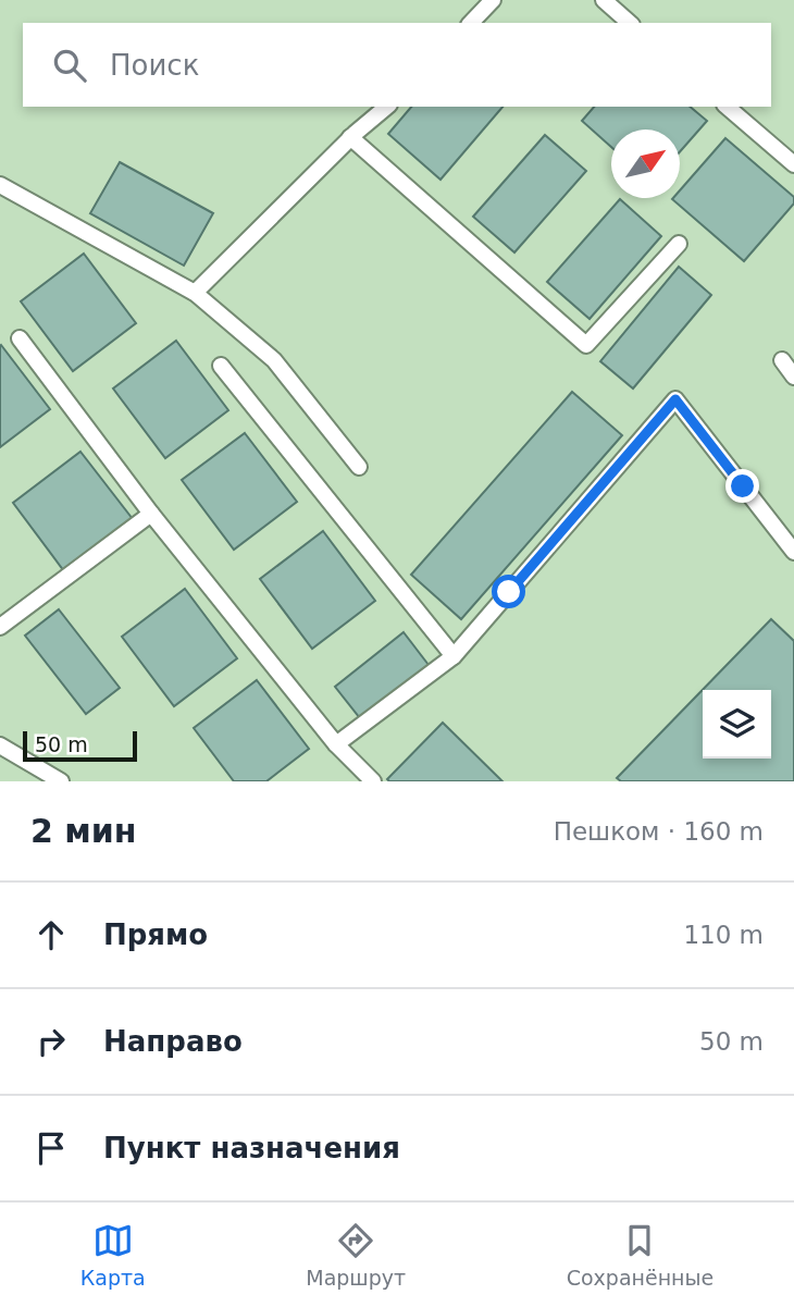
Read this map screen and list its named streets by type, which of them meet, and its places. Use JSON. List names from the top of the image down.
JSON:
{
  "scale_bar": "50 m",
  "north": "top right",
  "page": {
    "search": "Поиск",
    "scale": "50 m",
    "heading": ["2 мин", "Пешком · 160 m"],
    "list": [
      ["Прямо", "110 m"],
      ["Направо", "50 m"],
      "Пункт назначения"
    ],
    "nav": ["Карта", "Маршрут", "Сохранённые"]
  }
}
